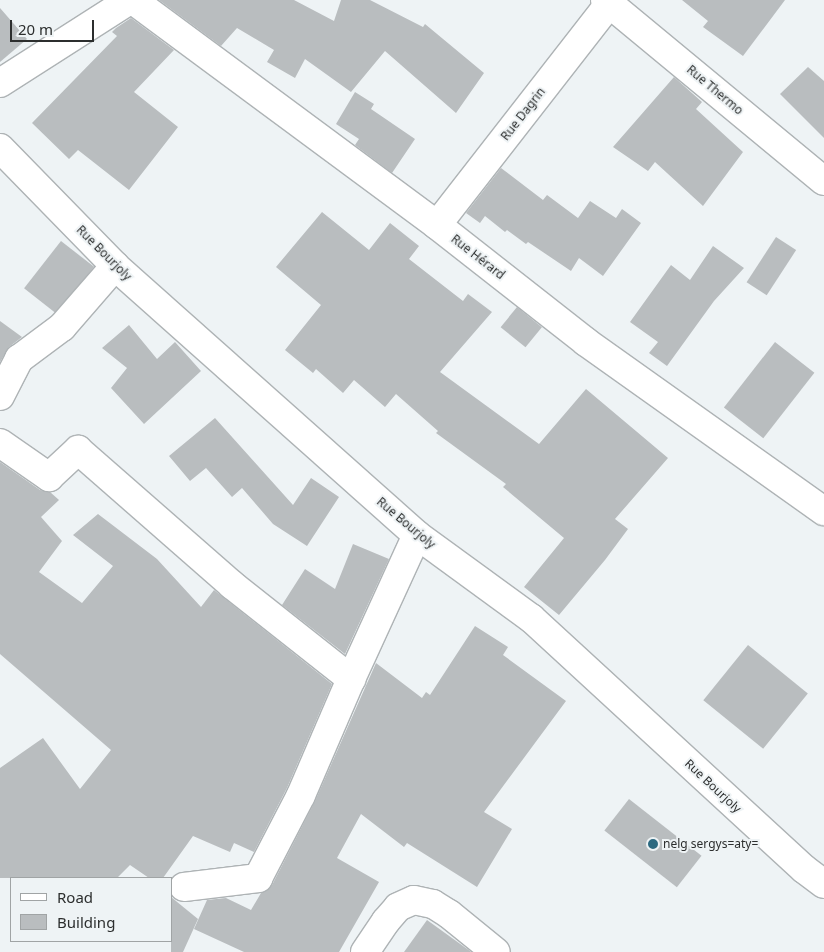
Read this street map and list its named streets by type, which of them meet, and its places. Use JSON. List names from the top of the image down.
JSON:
{
  "streets": {
    "street": [
      "Rue Thermo",
      "Rue Dagrin",
      "Rue Bourjoly",
      "Rue Hérard"
    ]
  },
  "crossings": [
    ["Rue Thermo", "Rue Dagrin"],
    ["Rue Dagrin", "Rue Hérard"]
  ],
  "places": ["nelg sergys=aty="],
  "legend": ["Road", "Building"],
  "scale_bar": "20 m"
}
